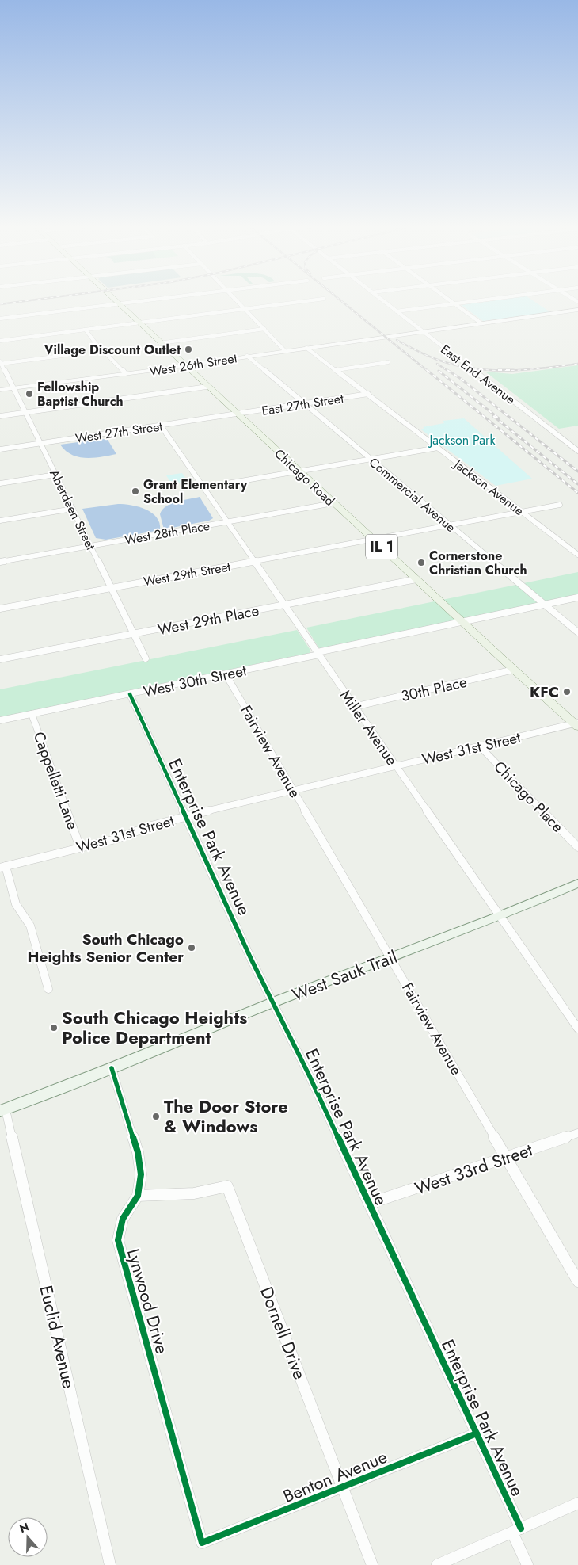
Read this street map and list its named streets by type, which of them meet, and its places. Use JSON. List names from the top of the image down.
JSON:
{
  "streets": {
    "main road": ["Chicago Road", "IL 1", "West Sauk Trail"],
    "street": [
      "West 26th Street",
      "East End Avenue",
      "East 27th Street",
      "West 27th Street",
      "Jackson Avenue",
      "Commercial Avenue",
      "Aberdeen Street",
      "West 28th Place",
      "West 29th Street",
      "West 29th Place",
      "West 30th Street",
      "30th Place",
      "Miller Avenue",
      "West 31st Street",
      "Fairview Avenue",
      "Cappelletti Lane",
      "Chicago Place",
      "Enterprise Park Avenue",
      "West 33rd Street",
      "Lynwood Drive",
      "Dornell Drive",
      "Euclid Avenue",
      "Benton Avenue"
    ]
  },
  "crossings": [
    ["West 26th Street", "East End Avenue"],
    ["West 26th Street", "Chicago Road"],
    ["West 26th Street", "Jackson Avenue"],
    ["West 26th Street", "Commercial Avenue"],
    ["West 26th Street", "Aberdeen Street"],
    ["East 27th Street", "West 27th Street"],
    ["East 27th Street", "Chicago Road"],
    ["East 27th Street", "Jackson Avenue"],
    ["East 27th Street", "Commercial Avenue"],
    ["West 27th Street", "Chicago Road"],
    ["West 27th Street", "Aberdeen Street"],
    ["West 27th Street", "Miller Avenue"],
    ["Chicago Road", "West 28th Place"],
    ["Chicago Road", "West 29th Street"],
    ["Chicago Road", "West 29th Place"],
    ["Chicago Road", "West 30th Street"],
    ["Chicago Road", "30th Place"],
    ["Chicago Road", "West 31st Street"],
    ["Jackson Avenue", "West 29th Street"],
    ["Commercial Avenue", "West 29th Street"],
    ["Commercial Avenue", "West 30th Street"],
    ["Aberdeen Street", "West 28th Place"],
    ["Aberdeen Street", "West 29th Street"],
    ["Aberdeen Street", "West 29th Place"],
    ["West 28th Place", "Miller Avenue"],
    ["West 29th Street", "Miller Avenue"],
    ["West 29th Place", "Miller Avenue"],
    ["West 30th Street", "Miller Avenue"],
    ["West 30th Street", "Fairview Avenue"],
    ["West 30th Street", "Cappelletti Lane"],
    ["West 30th Street", "Enterprise Park Avenue"],
    ["30th Place", "Miller Avenue"],
    ["Miller Avenue", "West 31st Street"],
    ["Miller Avenue", "West Sauk Trail"],
    ["West 31st Street", "Fairview Avenue"],
    ["West 31st Street", "Cappelletti Lane"],
    ["West 31st Street", "Chicago Place"],
    ["West 31st Street", "Enterprise Park Avenue"],
    ["Fairview Avenue", "West Sauk Trail"],
    ["Fairview Avenue", "West 33rd Street"],
    ["Enterprise Park Avenue", "West Sauk Trail"],
    ["Enterprise Park Avenue", "West 33rd Street"],
    ["Enterprise Park Avenue", "Benton Avenue"],
    ["West Sauk Trail", "Lynwood Drive"],
    ["West Sauk Trail", "Euclid Avenue"],
    ["Lynwood Drive", "Dornell Drive"],
    ["Lynwood Drive", "Benton Avenue"],
    ["Dornell Drive", "Benton Avenue"]
  ],
  "parks": ["Jackson Park"],
  "places": [
    "Village Discount Outlet",
    "Fellowship Baptist Church",
    "Grant Elementary School",
    "Cornerstone Christian Church",
    "KFC",
    "South Chicago Heights Senior Center",
    "South Chicago Heights Police Department",
    "The Door Store & Windows"
  ],
  "north": "top"
}
